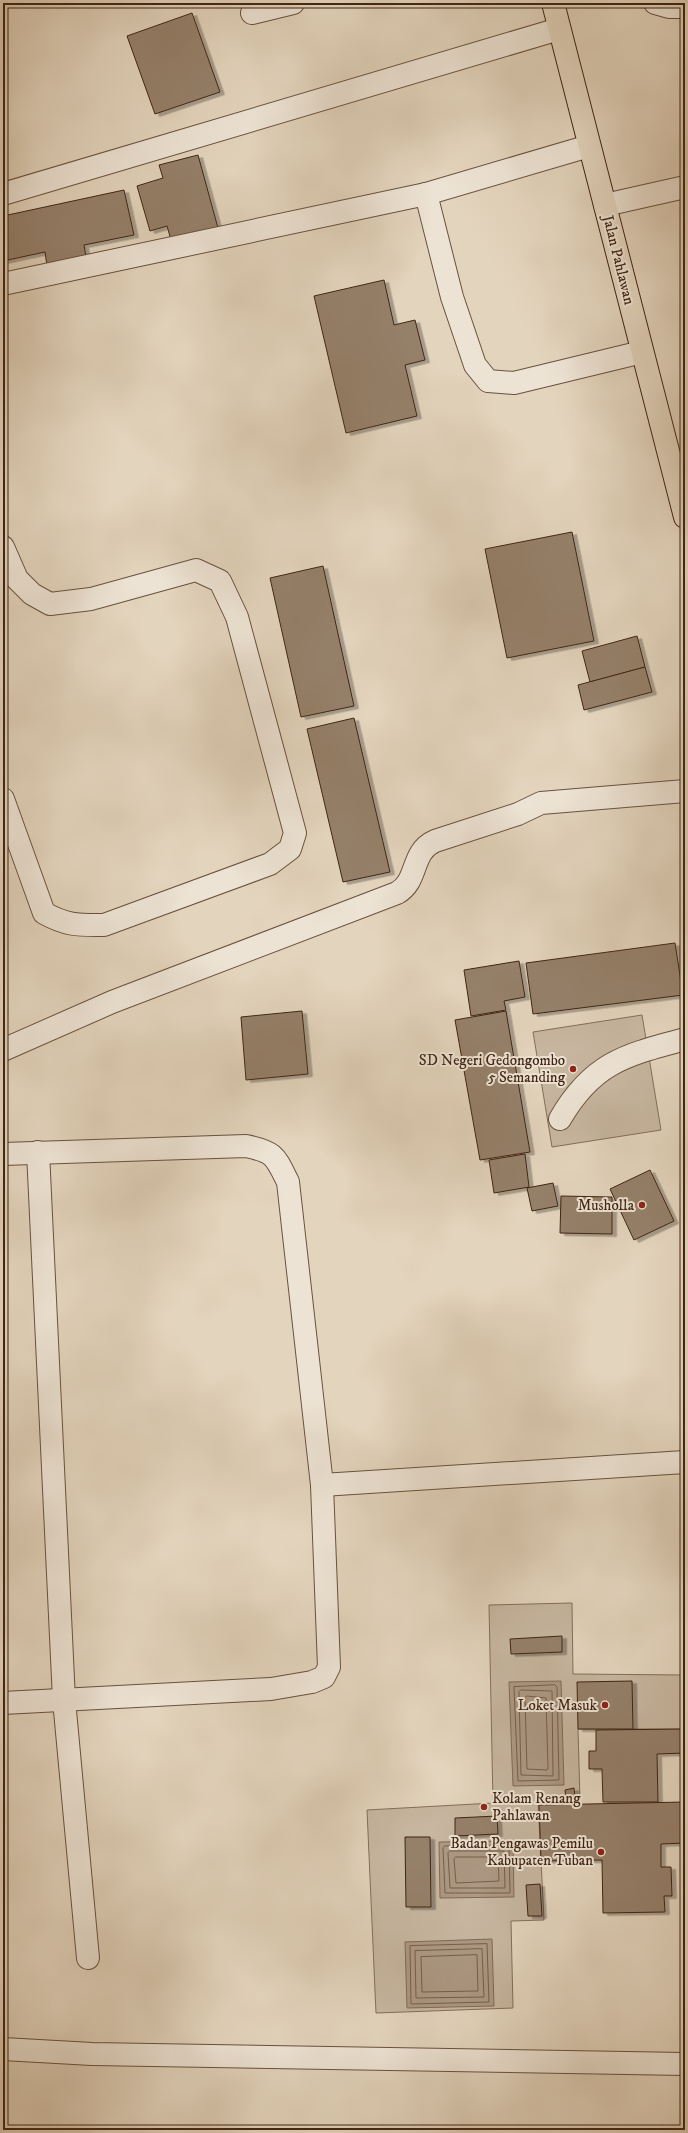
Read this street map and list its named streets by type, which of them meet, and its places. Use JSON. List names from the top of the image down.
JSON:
{
  "streets": {
    "highway": ["Jalan Pahlawan"]
  },
  "places": [
    "SD Negeri Gedongombo 5 Semanding",
    "Musholla",
    "Loket Masuk",
    "Kolam Renang Pahlawan",
    "Badan Pengawas Pemilu Kabupaten Tuban"
  ]
}
